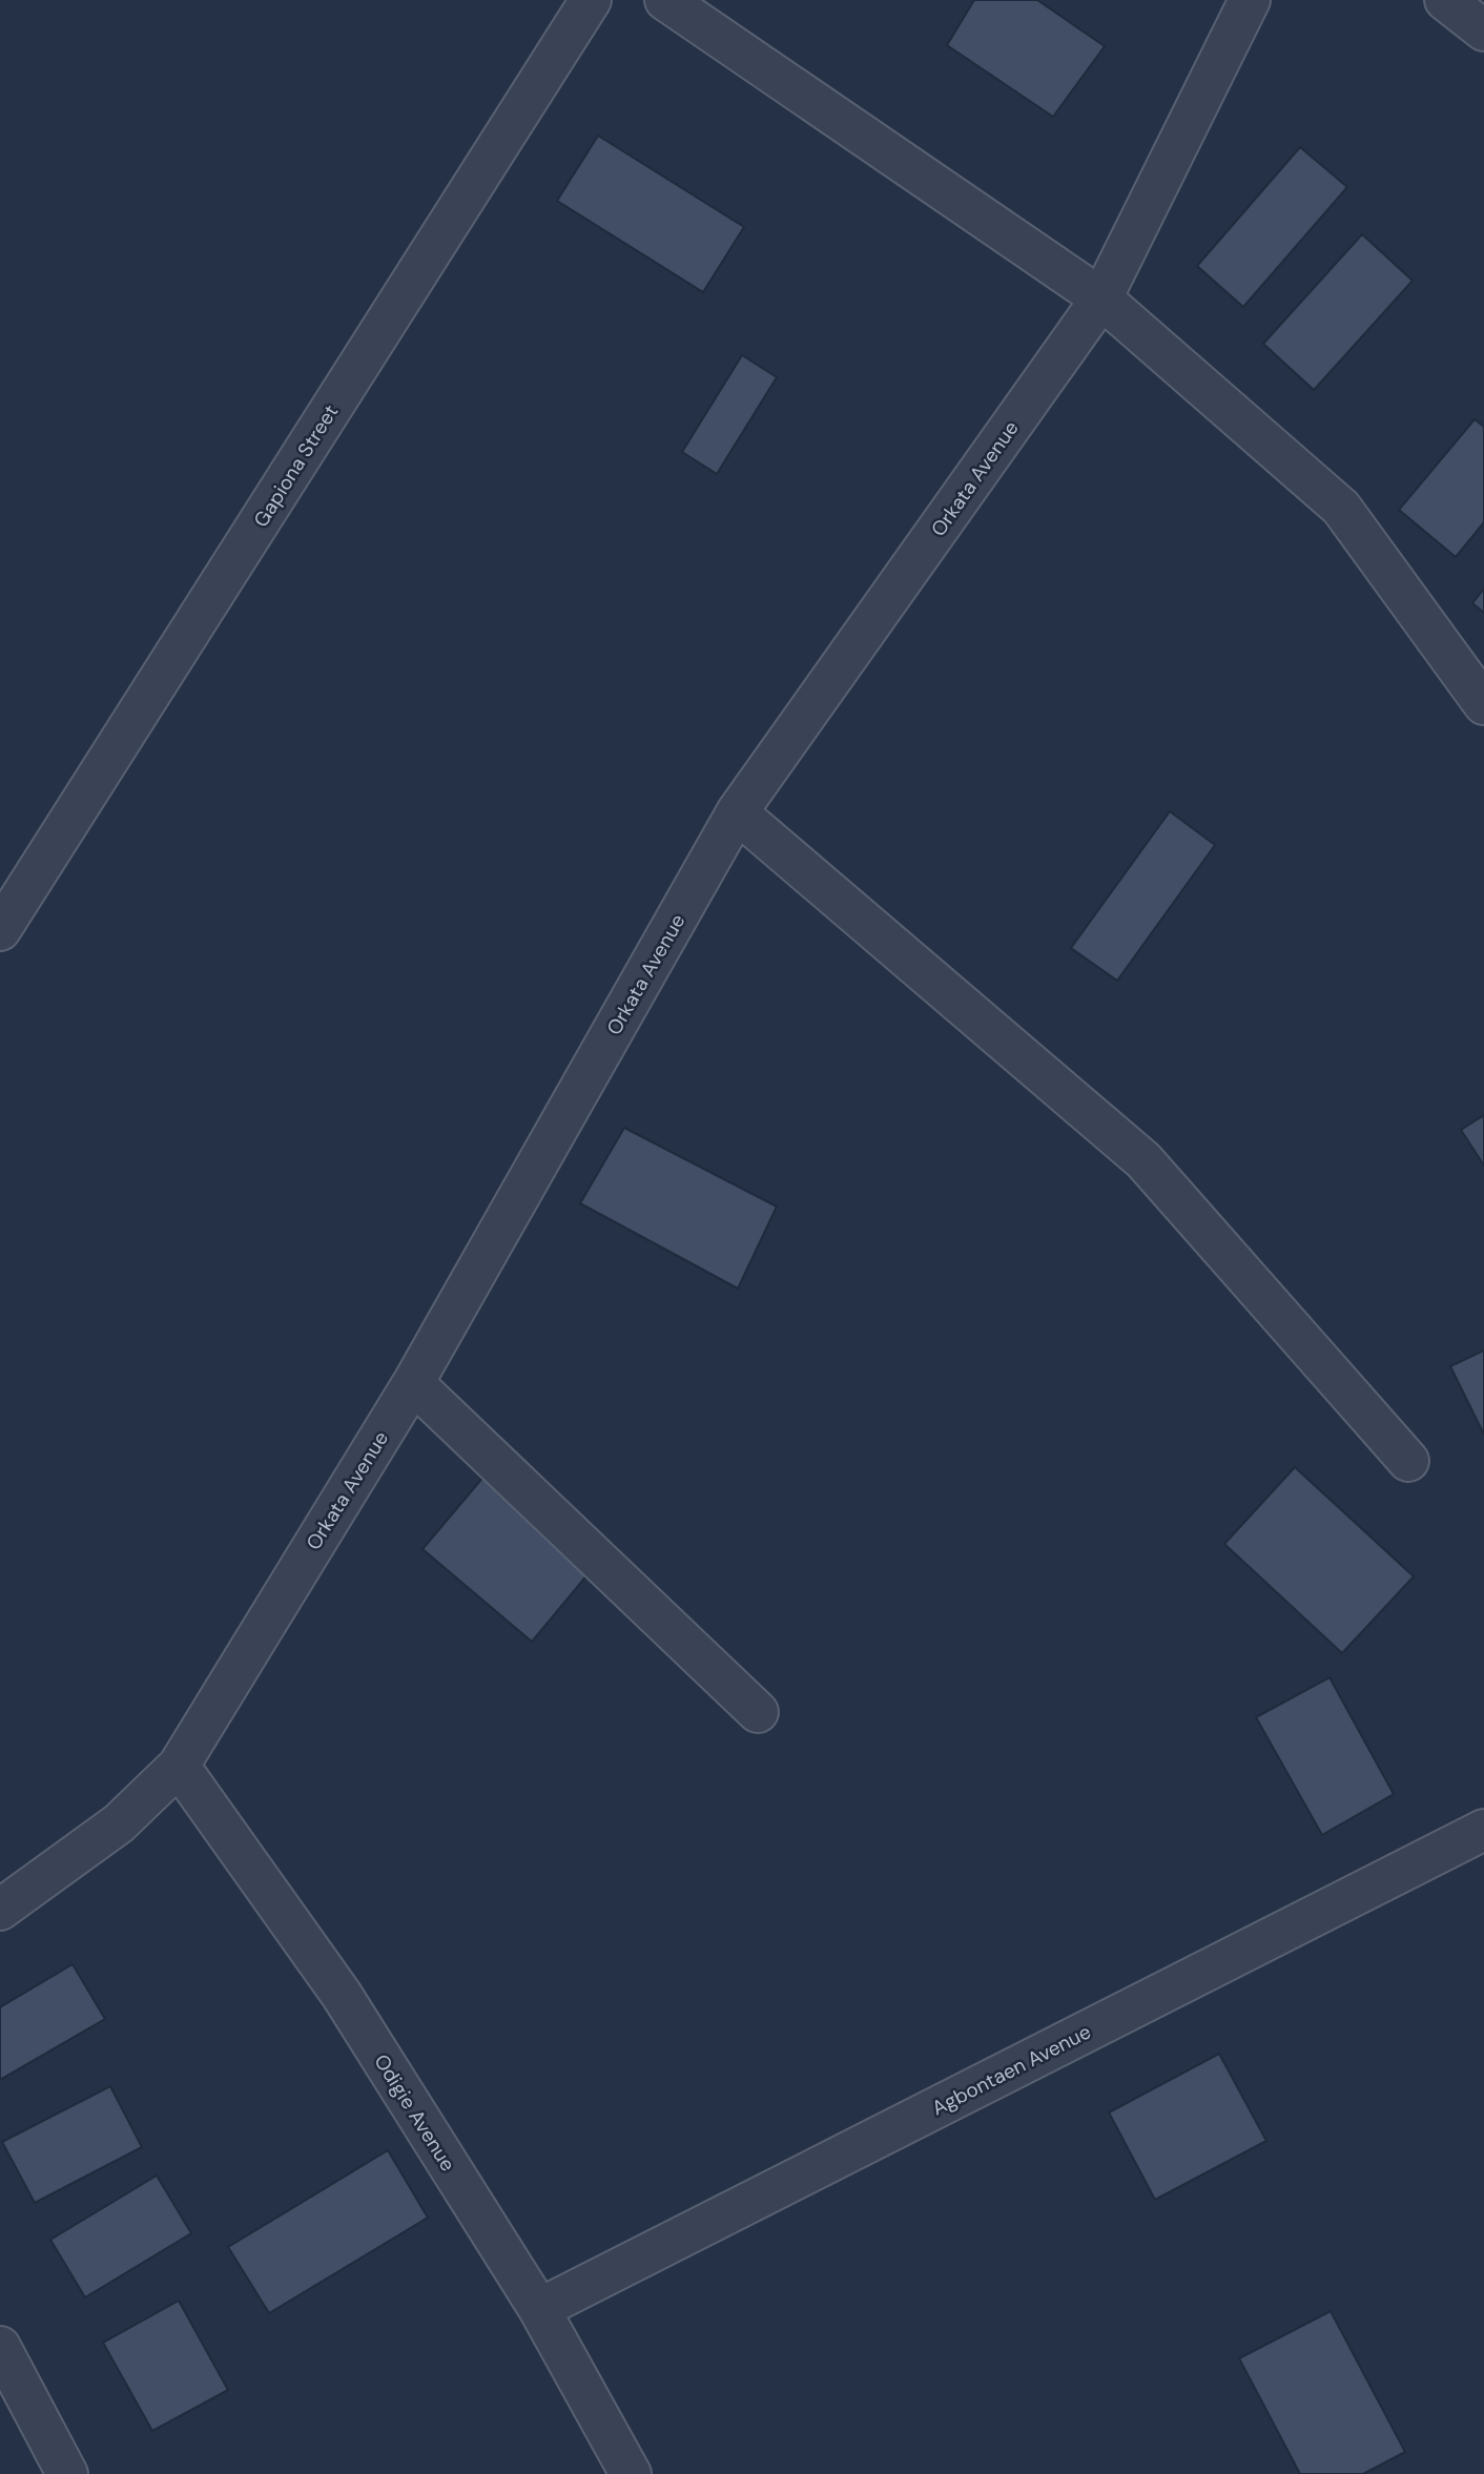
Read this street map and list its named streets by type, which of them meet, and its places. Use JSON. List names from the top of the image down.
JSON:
{
  "streets": {
    "street": [
      "Gapiona Street",
      "Orkata Avenue",
      "Agbontaen Avenue",
      "Odigie Avenue"
    ]
  },
  "crossings": [
    ["Orkata Avenue", "Odigie Avenue"],
    ["Agbontaen Avenue", "Odigie Avenue"]
  ]
}
